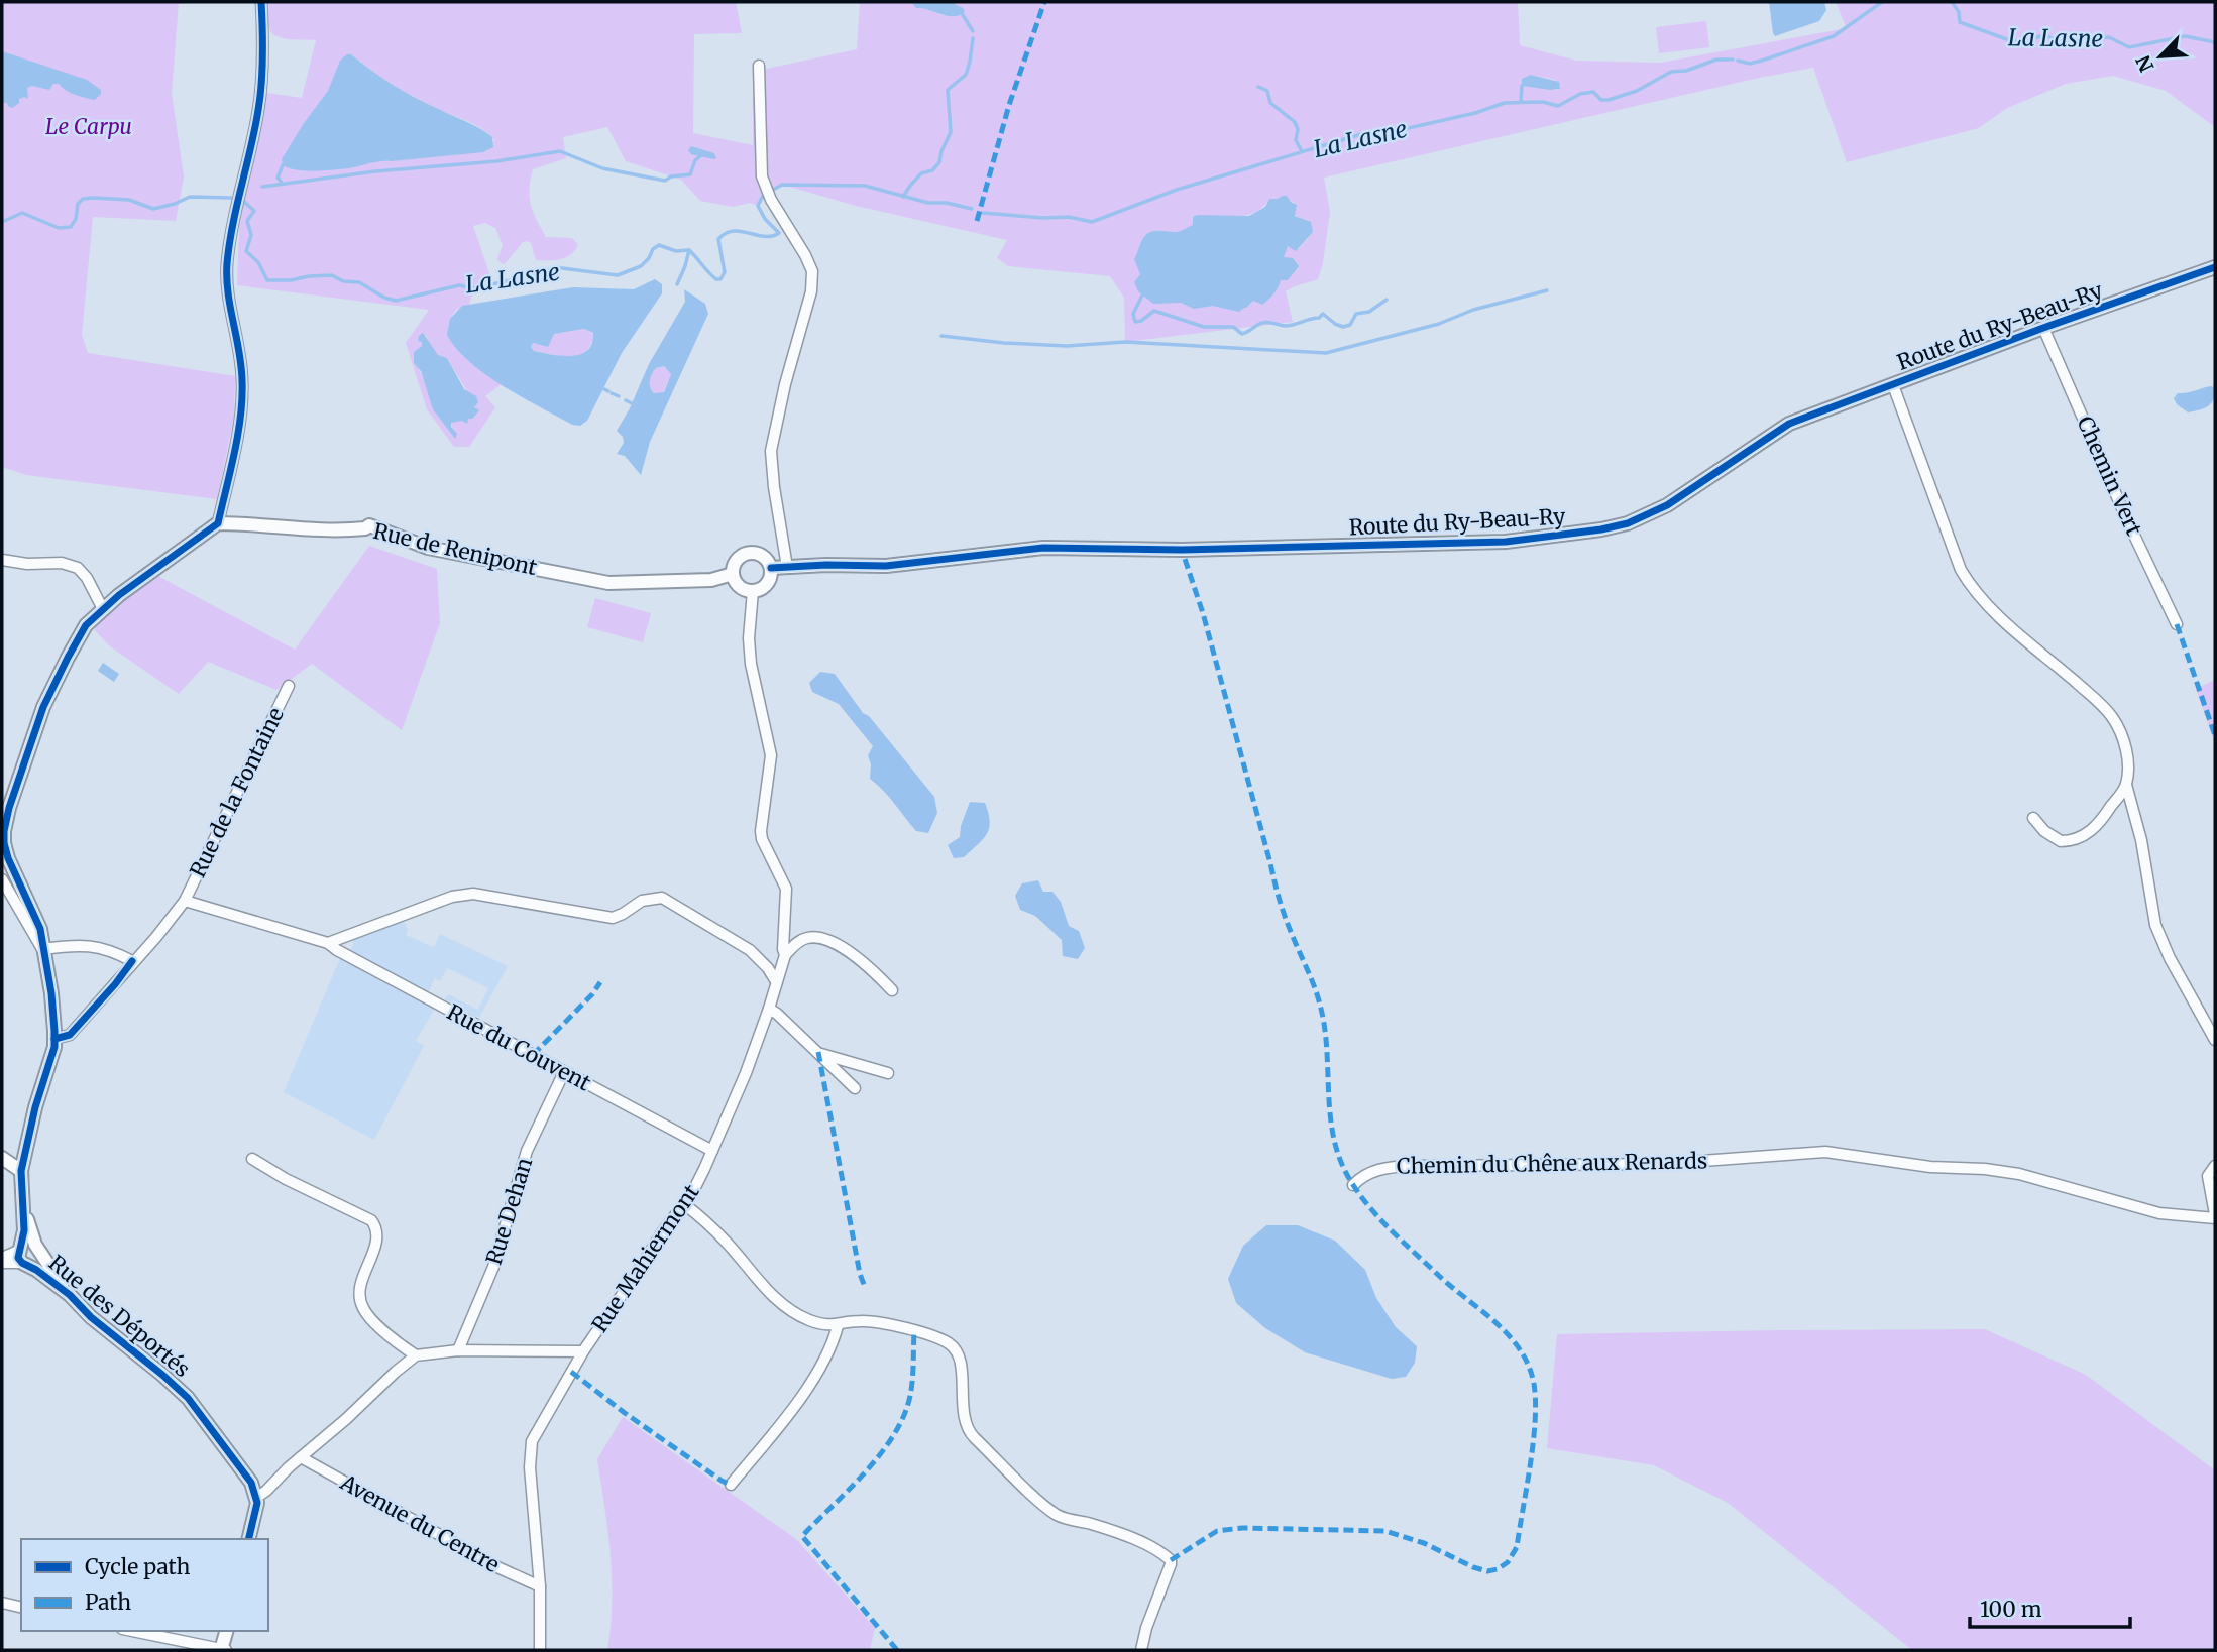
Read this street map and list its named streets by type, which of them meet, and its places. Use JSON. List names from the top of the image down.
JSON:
{
  "streets": {
    "street": [
      "Route du Ry-Beau-Ry",
      "Chemin Vert",
      "Rue de Renipont",
      "Rue de la Fontaine",
      "Rue du Couvent",
      "Chemin du Chêne aux Renards",
      "Rue Dehan",
      "Rue Mahiermont",
      "Rue des Déportés",
      "Avenue du Centre"
    ]
  },
  "crossings": [
    ["Route du Ry-Beau-Ry", "Chemin Vert"],
    ["Route du Ry-Beau-Ry", "Rue de Renipont"],
    ["Route du Ry-Beau-Ry", "Rue Mahiermont"],
    ["Rue de Renipont", "Rue Mahiermont"],
    ["Rue de la Fontaine", "Rue du Couvent"],
    ["Rue du Couvent", "Rue Dehan"],
    ["Rue du Couvent", "Rue Mahiermont"],
    ["Rue Dehan", "Rue Mahiermont"]
  ],
  "water": ["La Lasne"],
  "parks": ["Le Carpu"],
  "legend": ["Cycle path", "Path"],
  "scale_bar": "100 m",
  "north": "bottom left"
}
